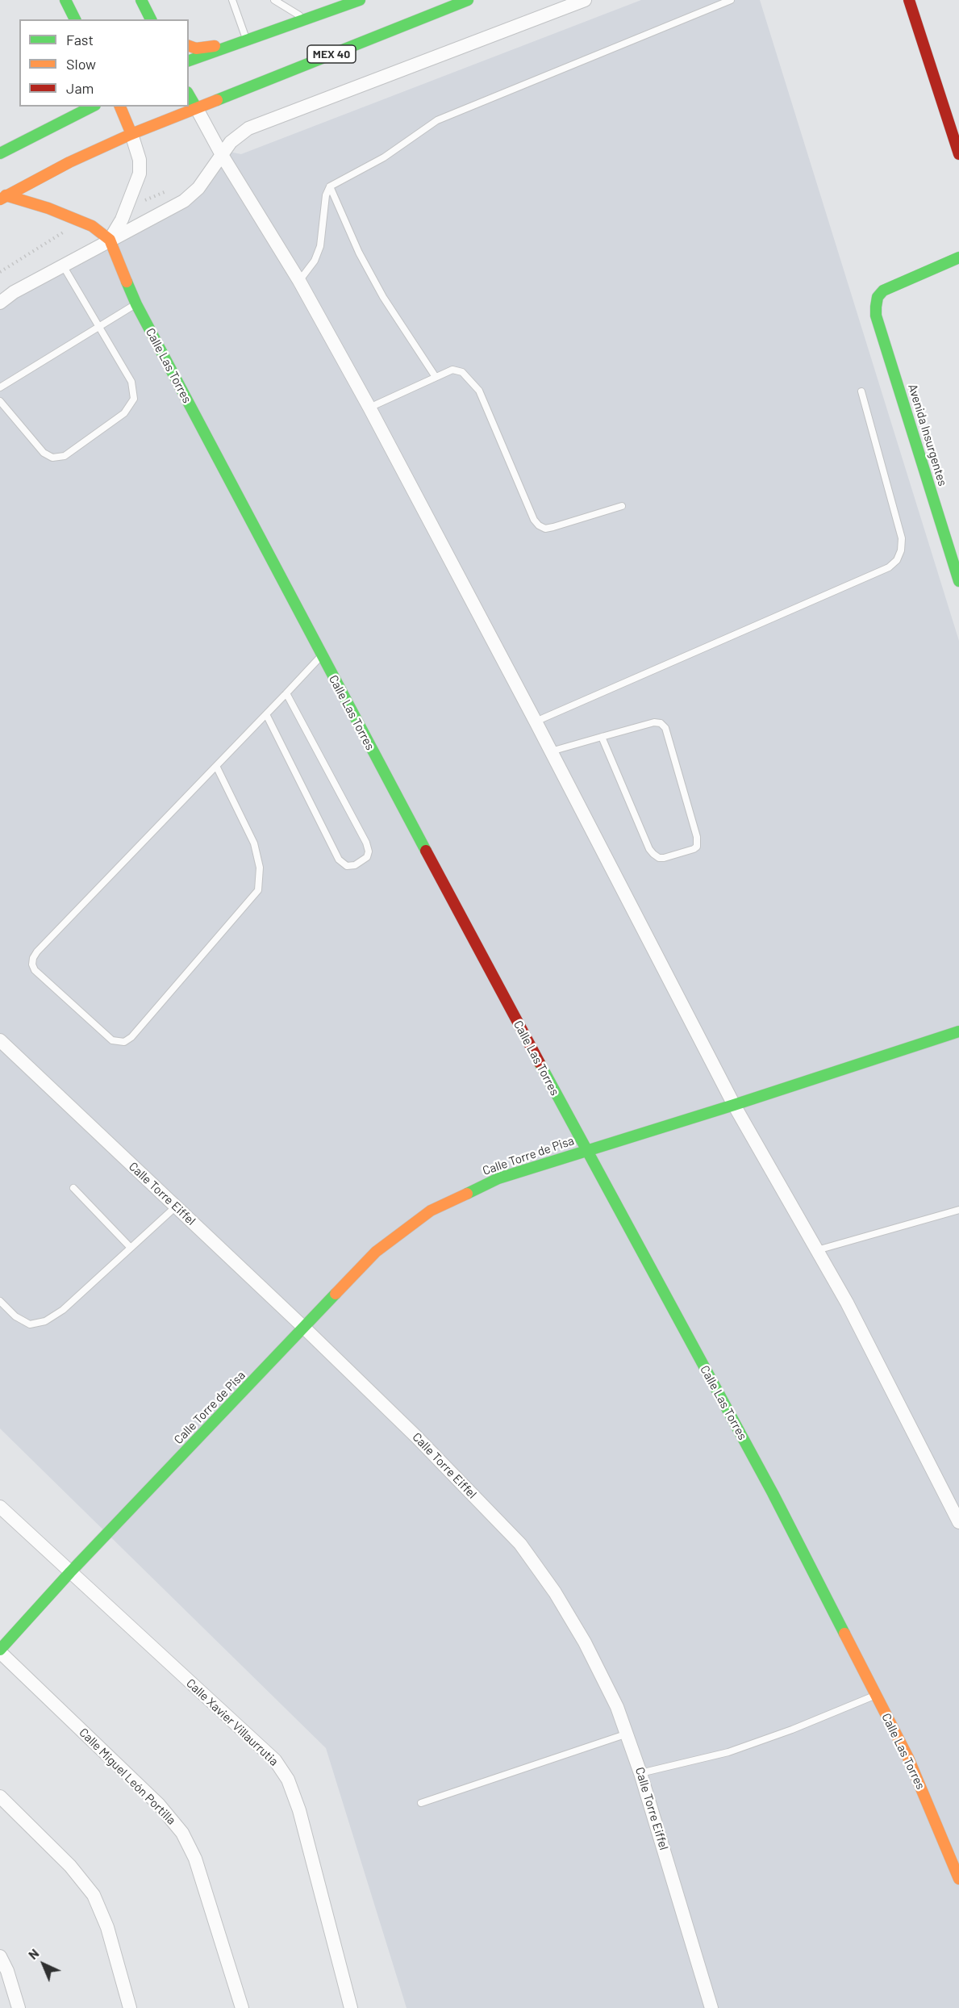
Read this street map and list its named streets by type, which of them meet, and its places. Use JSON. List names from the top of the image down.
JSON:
{
  "streets": {
    "main road": [
      "MEX 40",
      "Calle Las Torres",
      "Avenida Insurgentes",
      "Calle Torre de Pisa"
    ],
    "street": ["Calle Torre Eiffel", "Calle Xavier Villaurrutia", "Calle Miguel León Portilla"]
  },
  "crossings": [
    ["Calle Las Torres", "Calle Torre de Pisa"],
    ["Calle Torre de Pisa", "Calle Torre Eiffel"],
    ["Calle Torre de Pisa", "Calle Xavier Villaurrutia"],
    ["Calle Torre de Pisa", "Calle Miguel León Portilla"]
  ],
  "legend": ["Fast", "Slow", "Jam"],
  "north": "top left"
}
